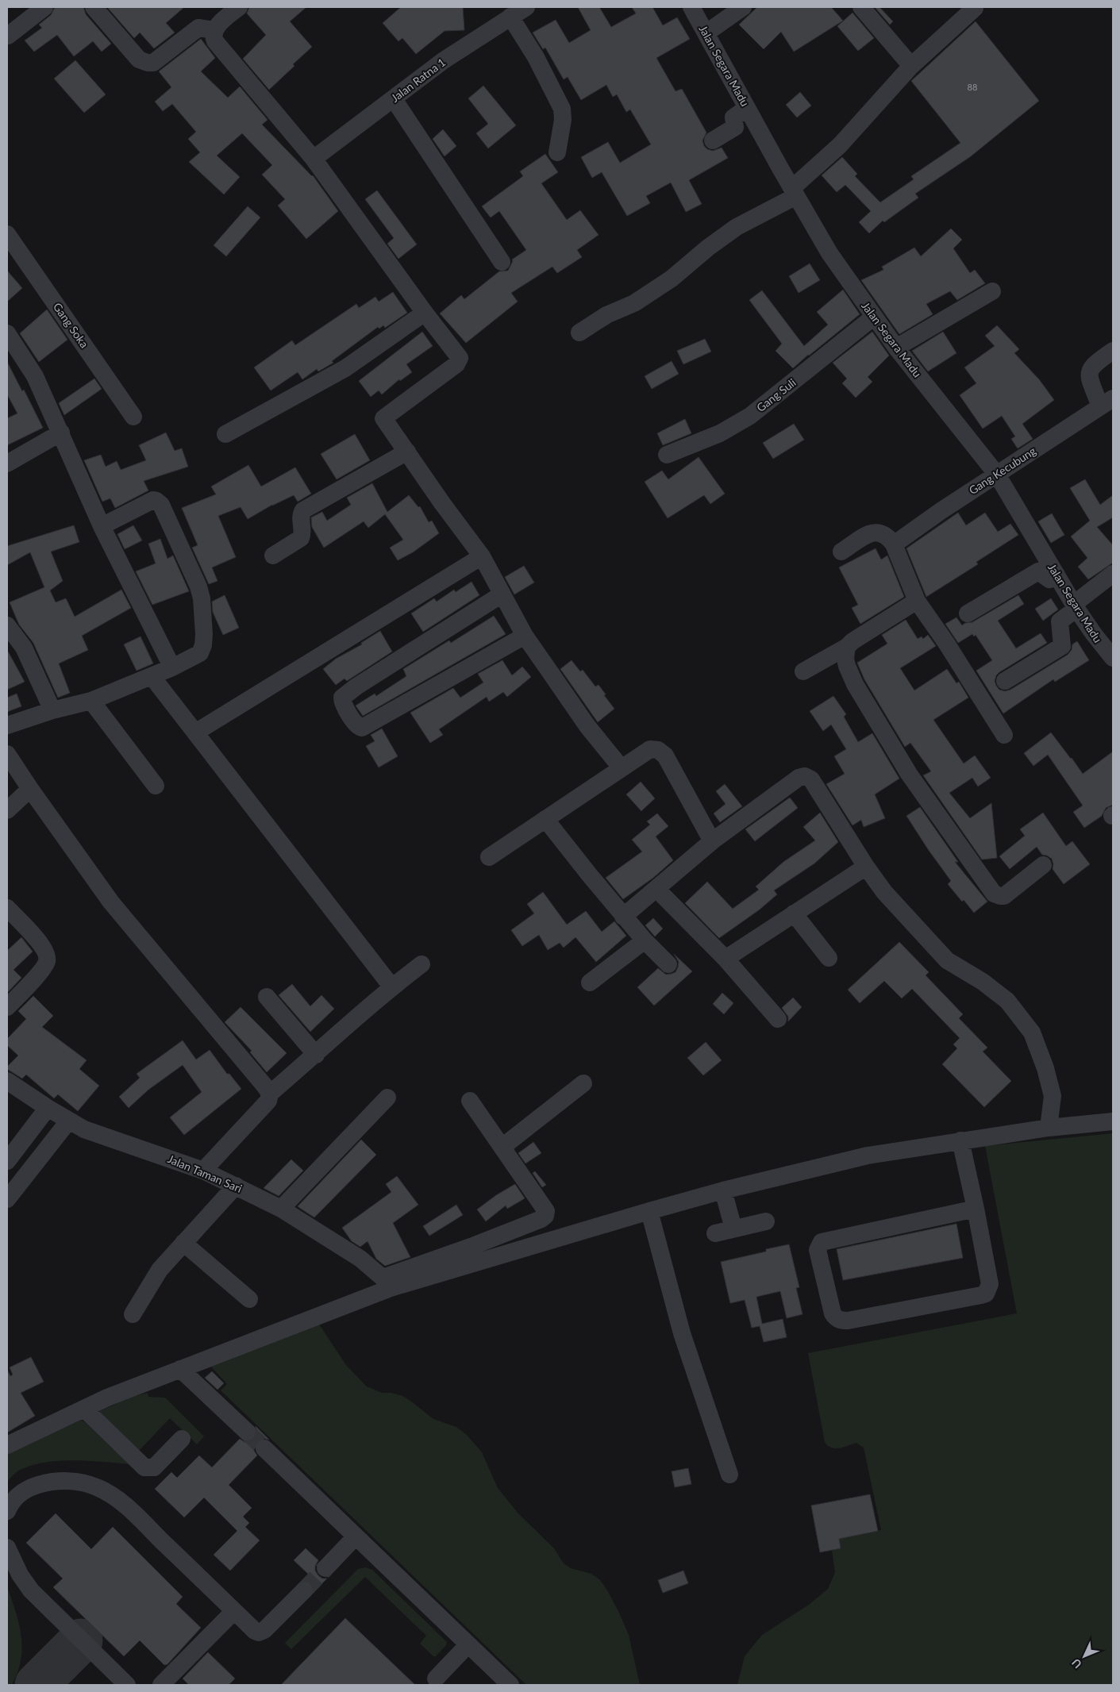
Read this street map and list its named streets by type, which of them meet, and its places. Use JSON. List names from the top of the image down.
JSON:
{
  "streets": {
    "street": [
      "Jalan Segara Madu",
      "Jalan Ratna 1",
      "Gang Soka",
      "Gang Suli",
      "Gang Kecubung",
      "Jalan Taman Sari"
    ]
  },
  "crossings": [
    ["Jalan Segara Madu", "Gang Suli"],
    ["Jalan Segara Madu", "Gang Kecubung"]
  ],
  "house_numbers": ["88"],
  "north": "bottom left"
}
